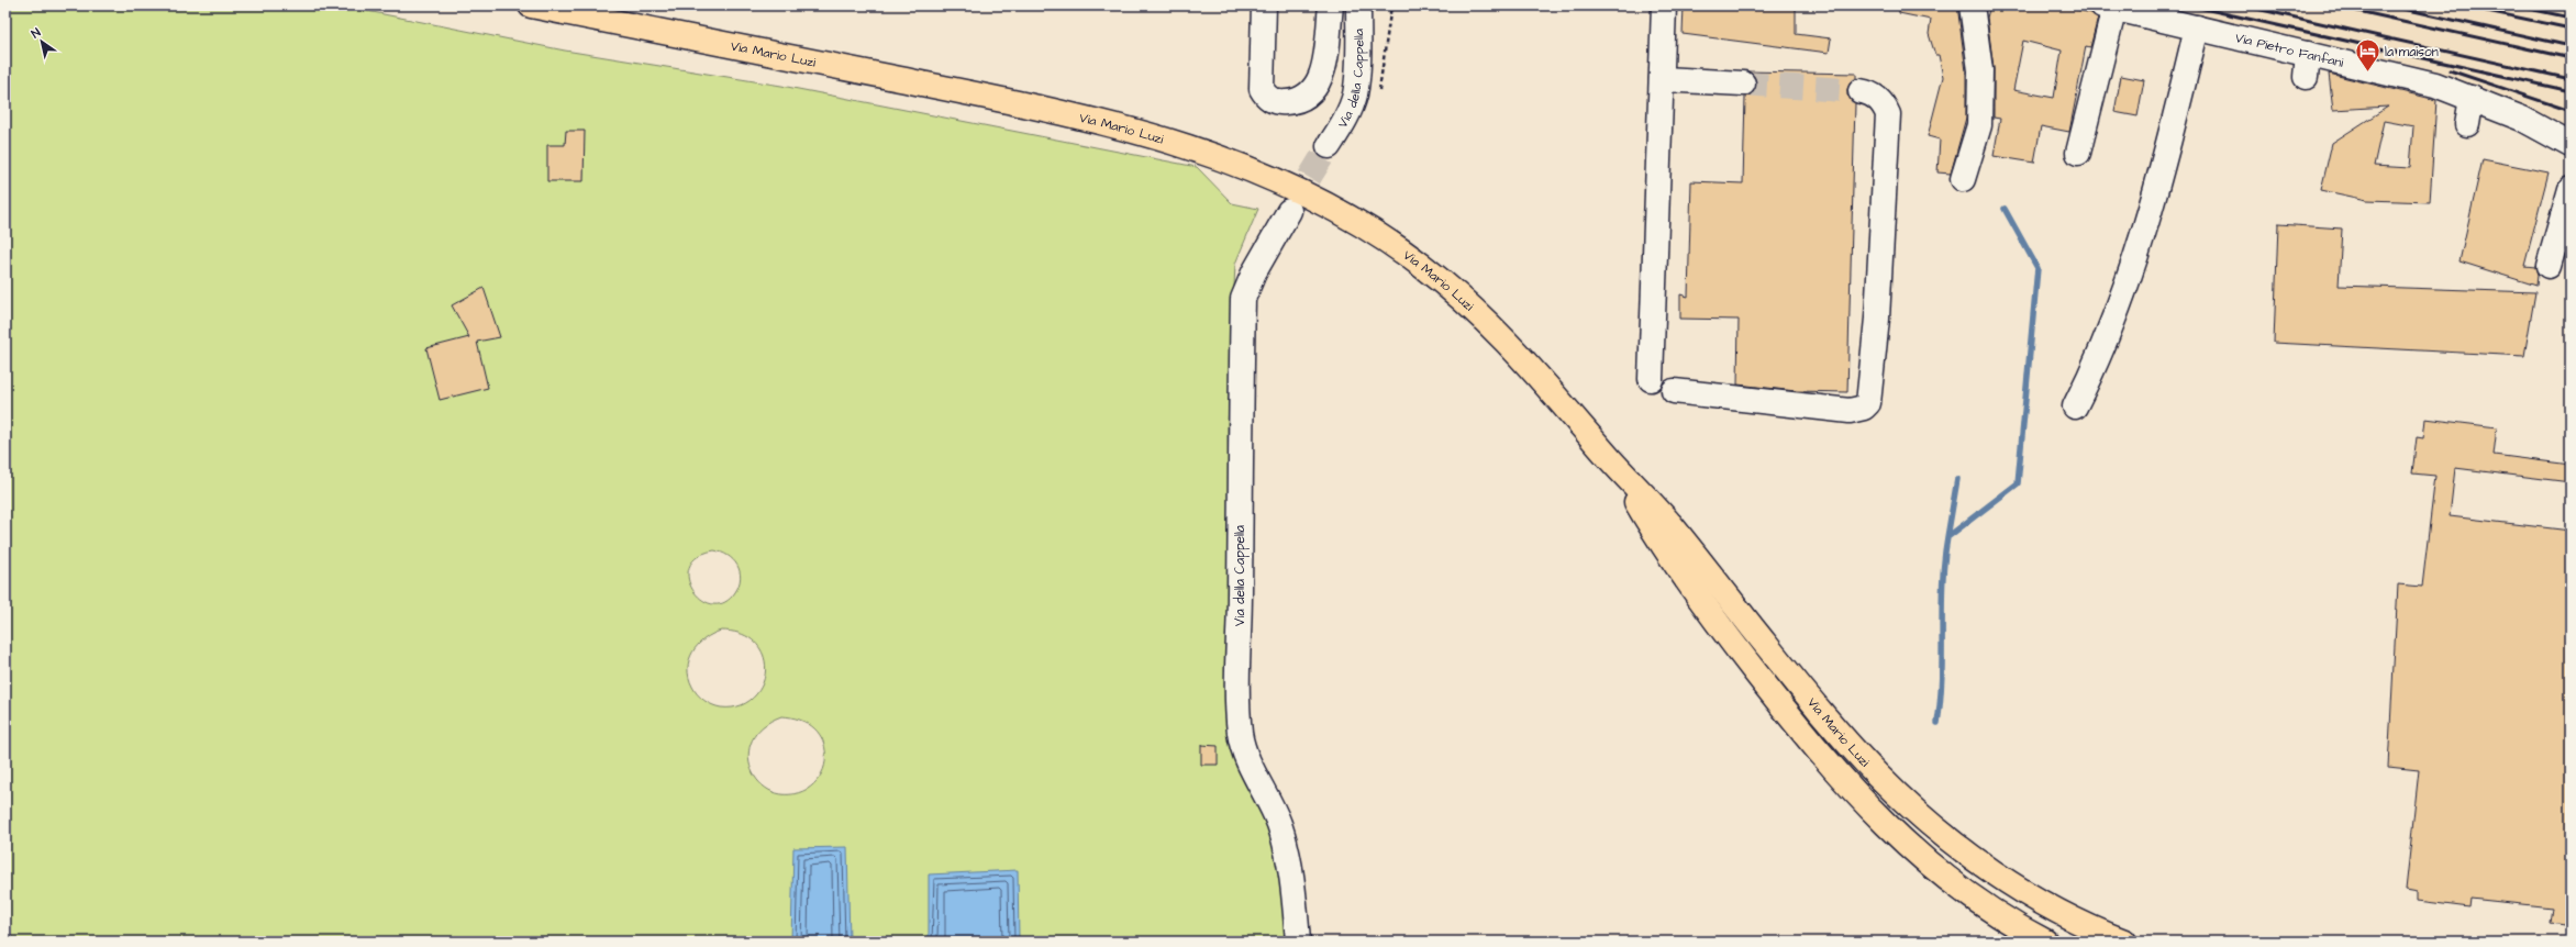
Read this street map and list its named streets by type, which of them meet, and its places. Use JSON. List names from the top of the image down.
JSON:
{
  "streets": {
    "main road": ["Via Mario Luzi"],
    "street": ["Via Pietro Fanfani", "Via della Cappella"]
  },
  "places": {
    "hotel": ["la maison"]
  },
  "north": "top left"
}
